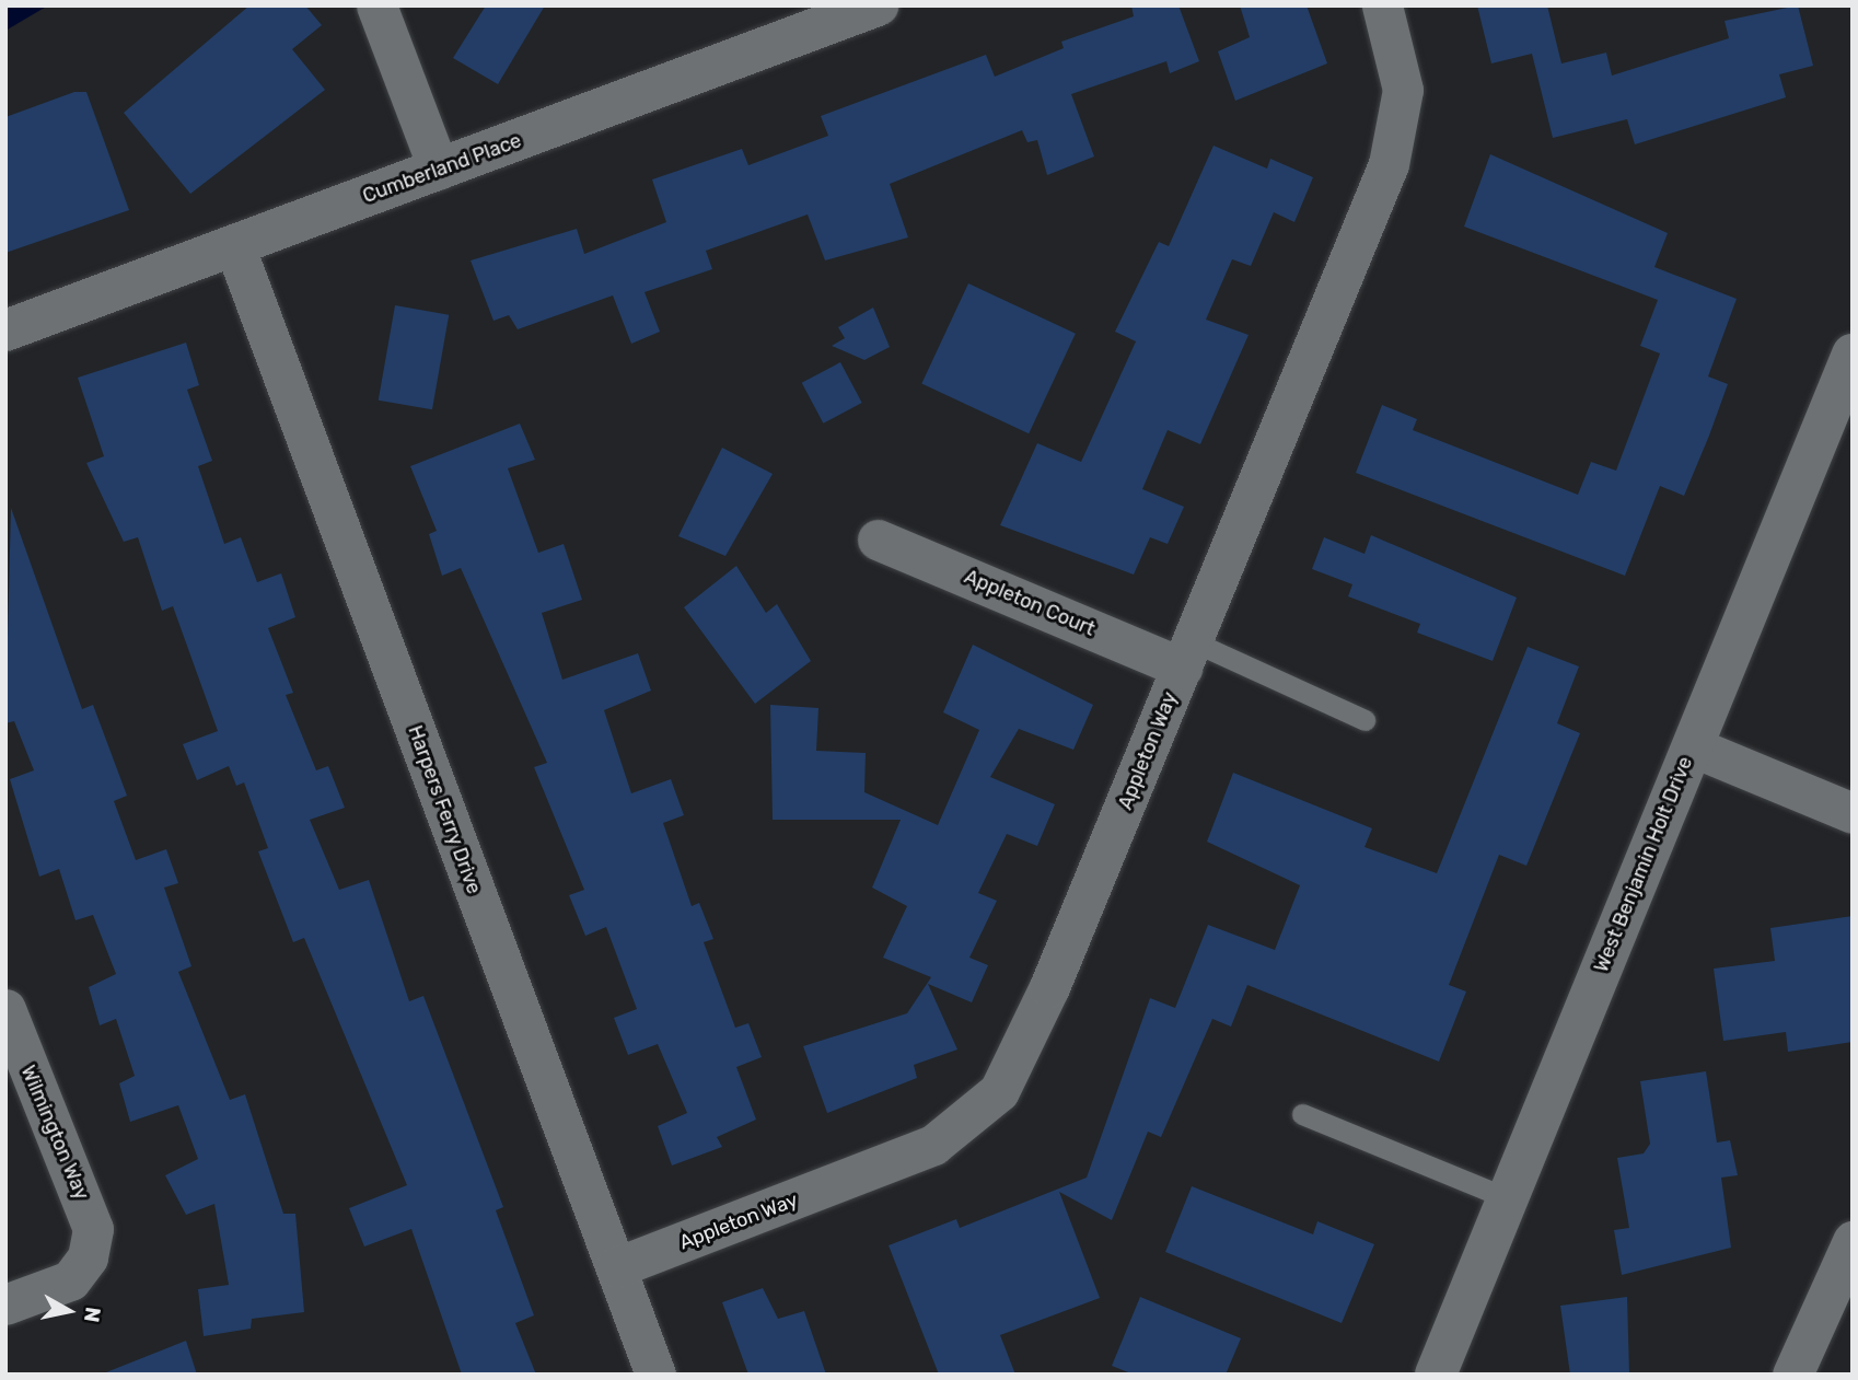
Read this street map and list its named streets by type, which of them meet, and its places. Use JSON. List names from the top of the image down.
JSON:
{
  "streets": {
    "main road": ["Cumberland Place", "West Benjamin Holt Drive"],
    "street": [
      "Appleton Court",
      "Appleton Way",
      "Harpers Ferry Drive",
      "Wilmington Way"
    ]
  },
  "crossings": [
    ["Cumberland Place", "Harpers Ferry Drive"],
    ["Appleton Court", "Appleton Way"],
    ["Appleton Way", "Harpers Ferry Drive"]
  ],
  "north": "right"
}
